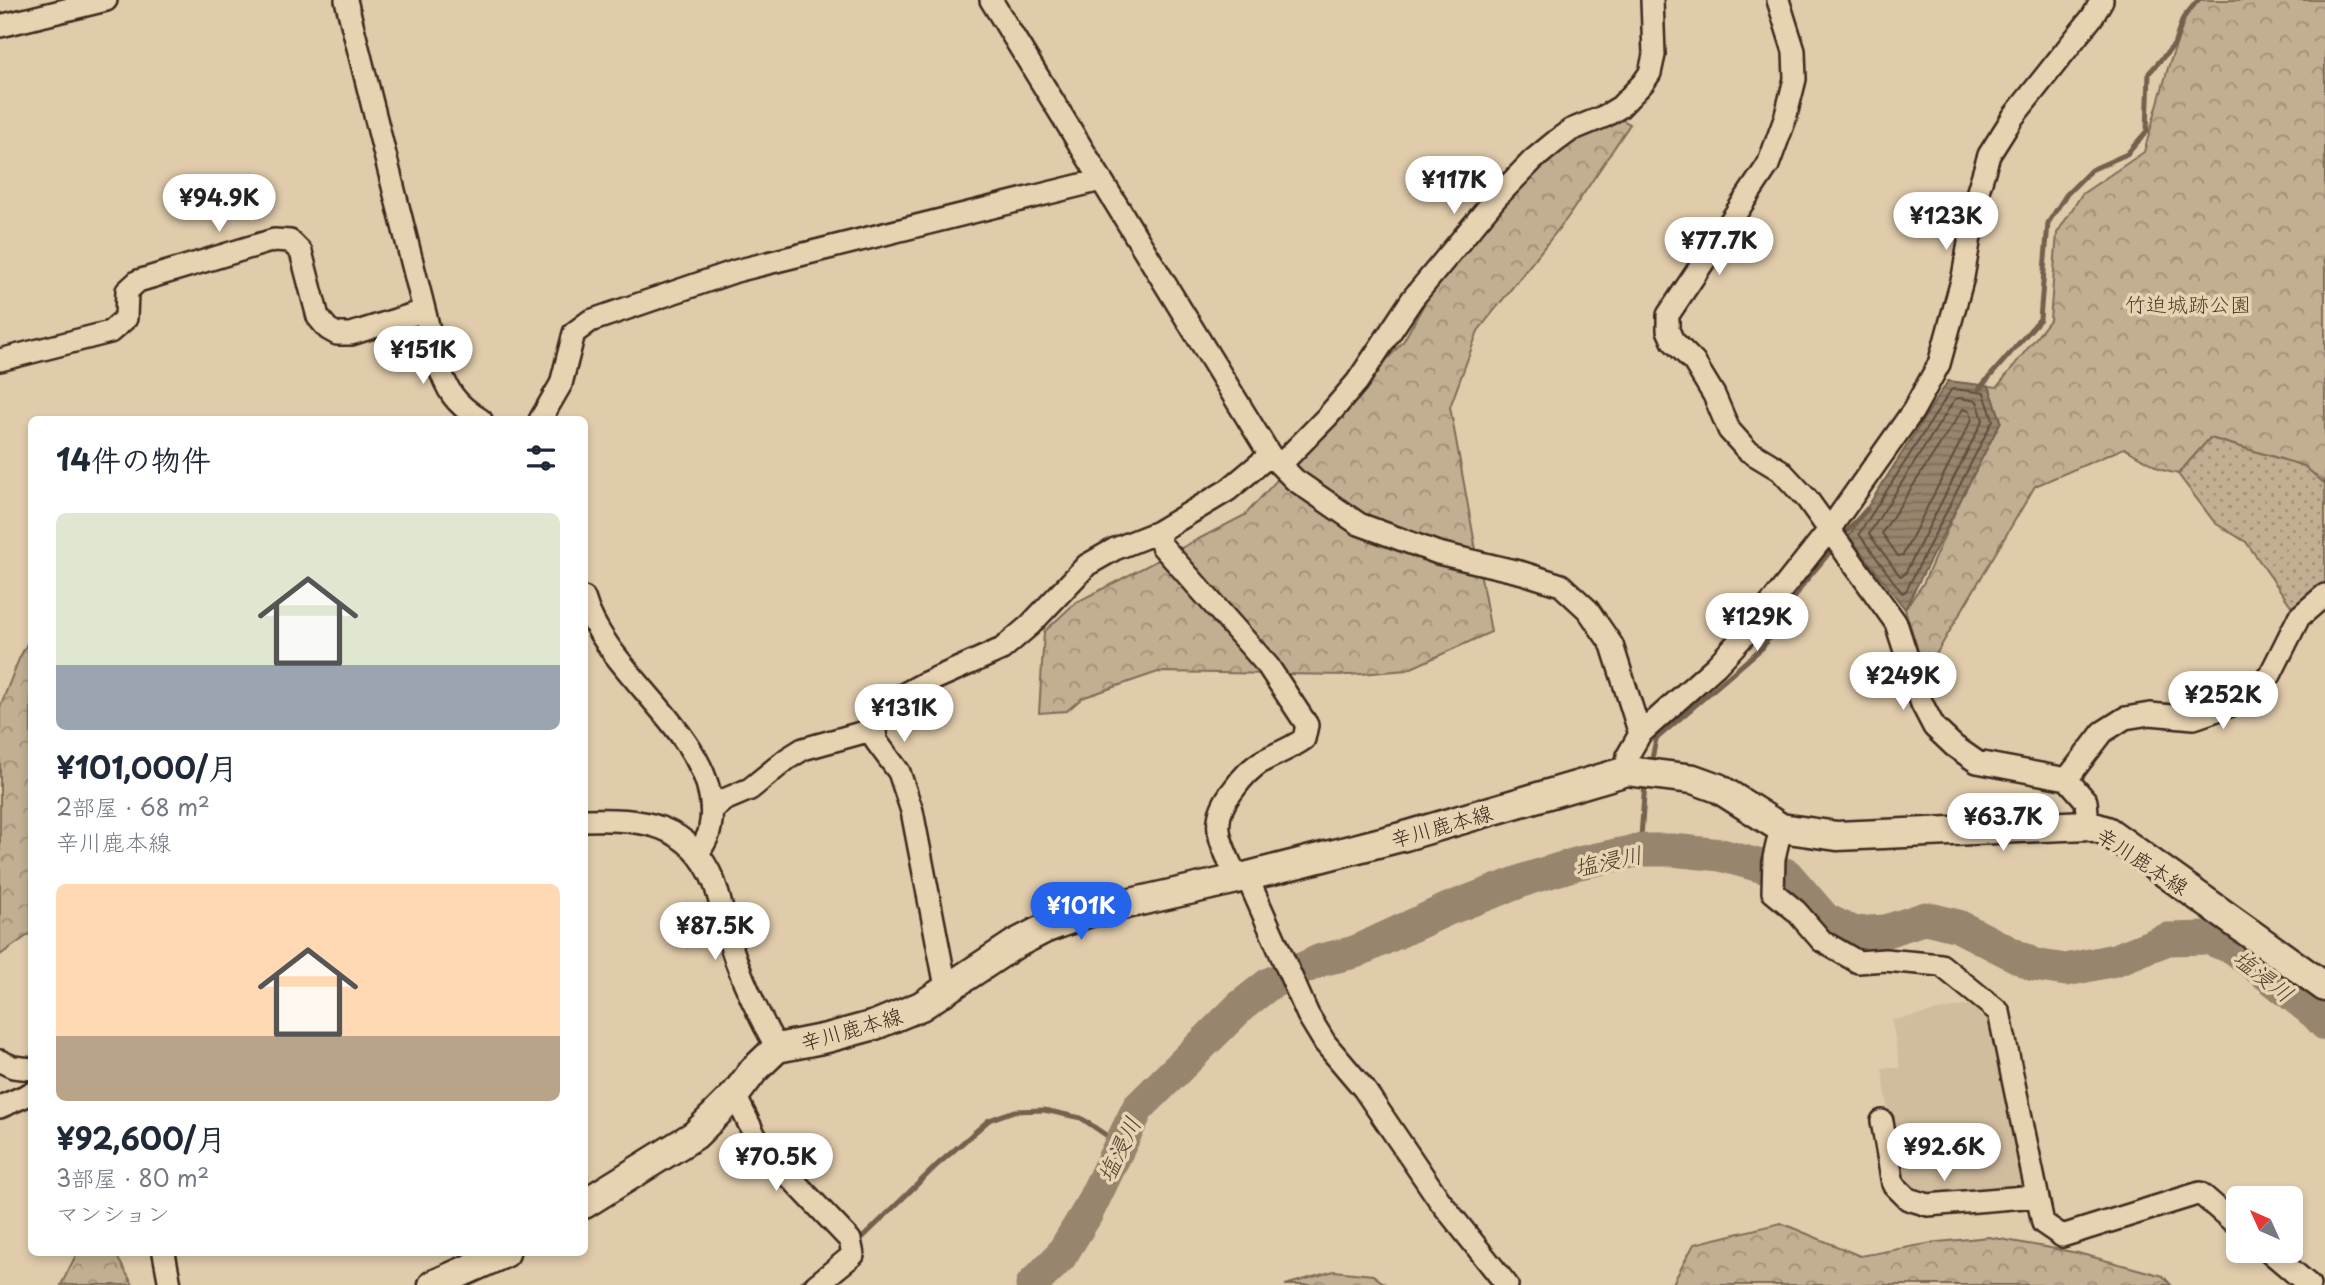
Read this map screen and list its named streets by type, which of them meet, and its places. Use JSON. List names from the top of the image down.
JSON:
{
  "streets": {
    "main road": ["辛川鹿本線"]
  },
  "water": ["塩浸川"],
  "parks": ["竹迫城跡公園"],
  "north": "top left",
  "page": {
    "price": [
      "¥117K",
      "¥94.9K",
      "¥123K",
      "¥77.7K",
      "¥151K",
      "¥129K",
      "¥249K",
      "¥252K",
      "¥131K",
      "¥63.7K",
      "¥101K",
      "¥87.5K",
      "¥92.6K",
      "¥70.5K"
    ],
    "heading": "14件の物件",
    "list": [
      {
        "name": "¥101,000/月",
        "note": "2部屋 · 68 m² · 辛川鹿本線"
      },
      {
        "name": "¥92,600/月",
        "note": "3部屋 · 80 m² · マンション"
      }
    ]
  }
}
